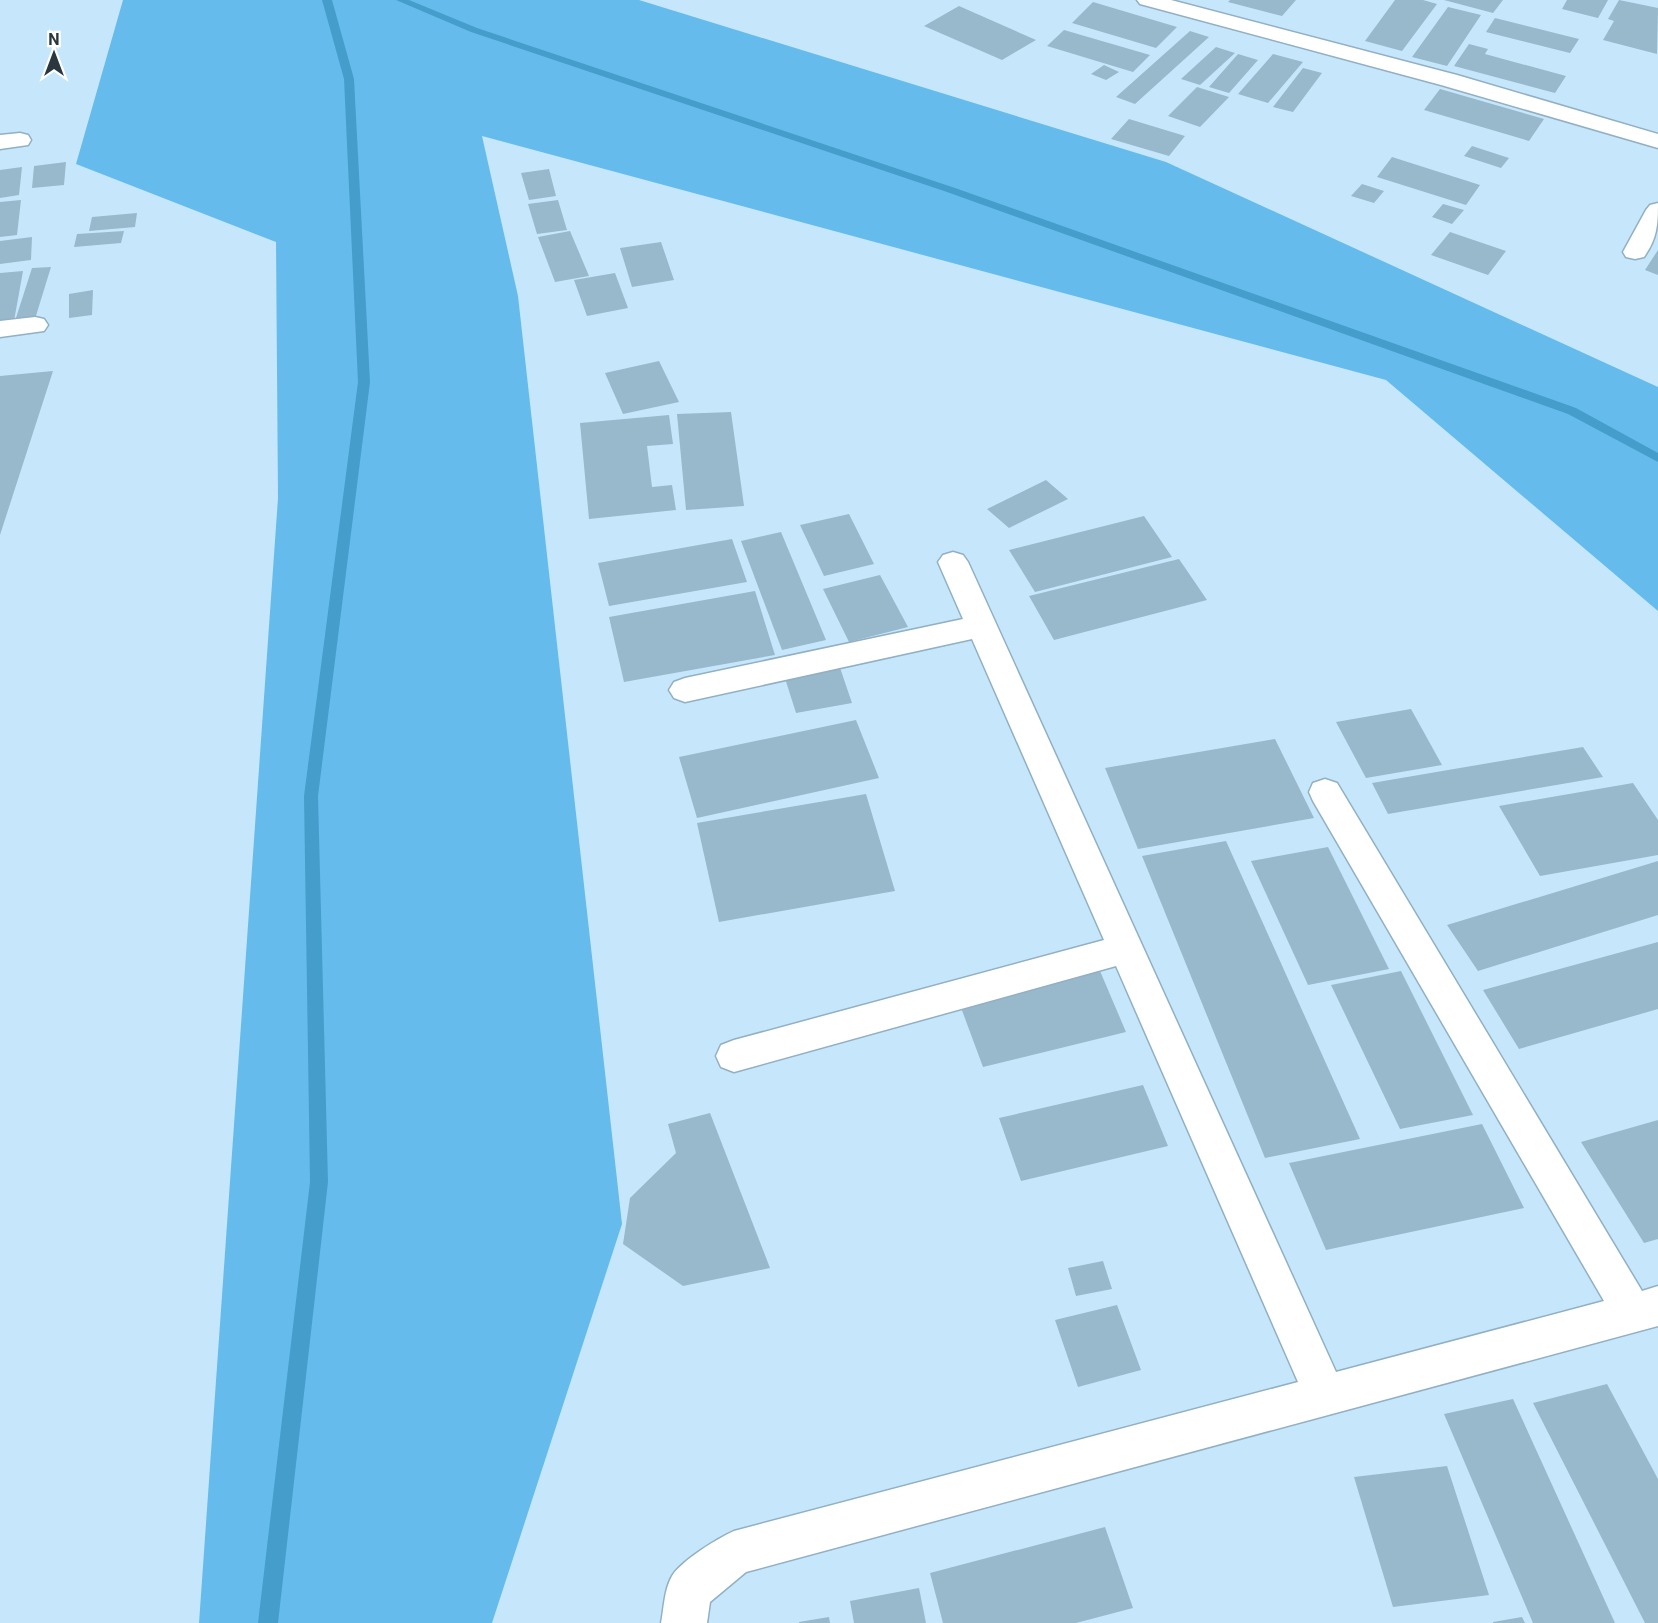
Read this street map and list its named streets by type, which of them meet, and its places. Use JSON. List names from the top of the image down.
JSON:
{
  "north": "top"
}
